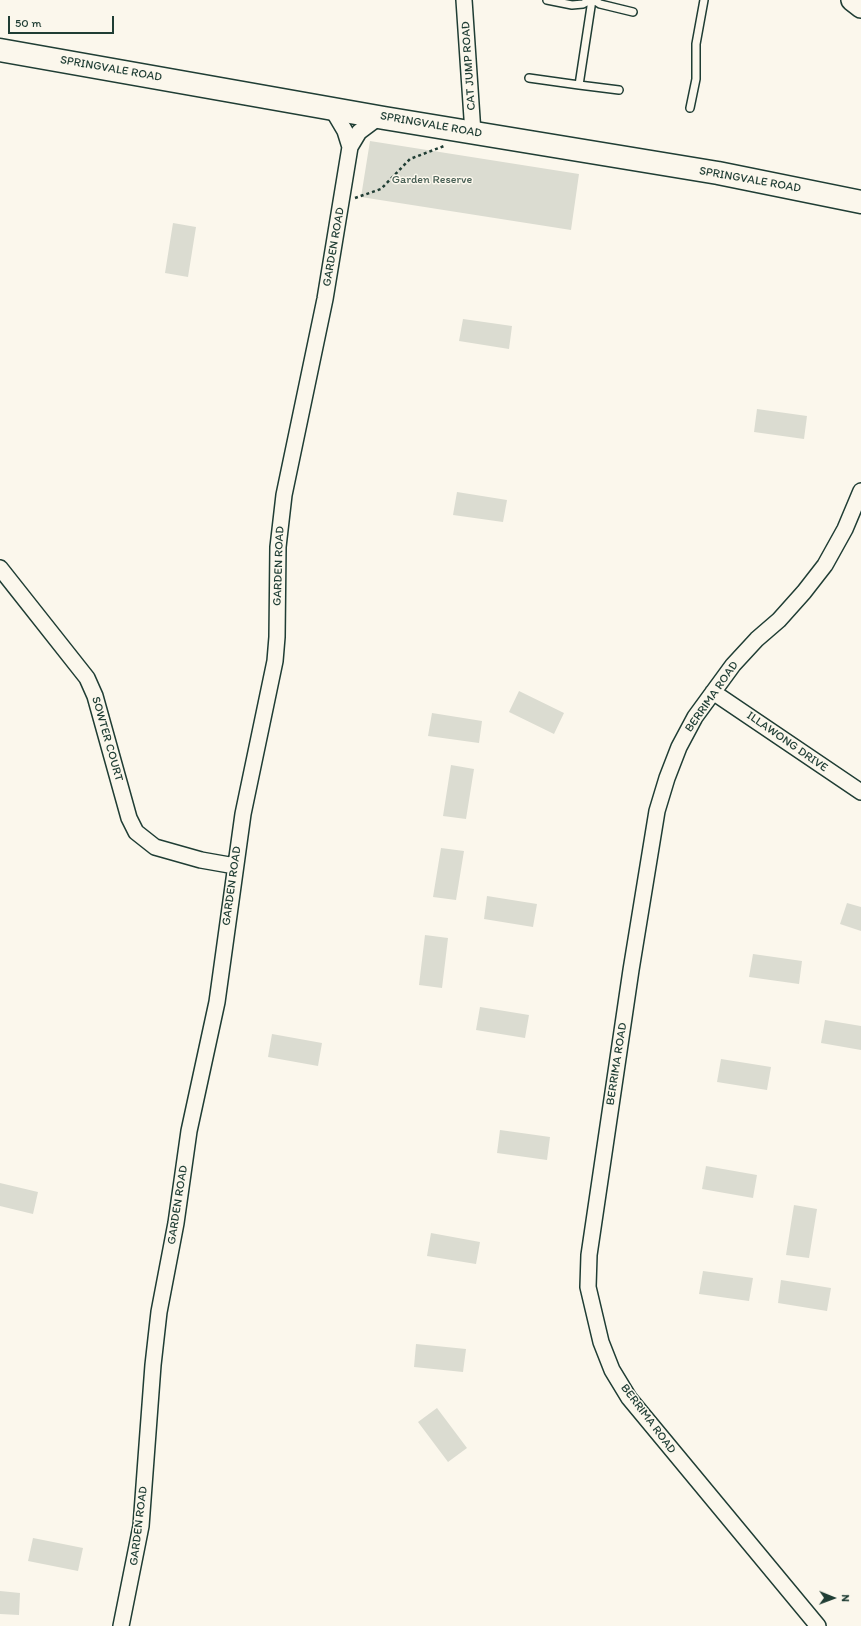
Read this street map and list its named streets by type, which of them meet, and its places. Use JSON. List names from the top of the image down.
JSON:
{
  "streets": {
    "main road": ["SPRINGVALE ROAD"],
    "street": [
      "CAT JUMP ROAD",
      "GARDEN ROAD",
      "BERRIMA ROAD",
      "SOWTER COURT",
      "ILLAWONG DRIVE"
    ]
  },
  "crossings": [
    ["CAT JUMP ROAD", "SPRINGVALE ROAD"],
    ["SPRINGVALE ROAD", "GARDEN ROAD"],
    ["GARDEN ROAD", "SOWTER COURT"],
    ["BERRIMA ROAD", "ILLAWONG DRIVE"]
  ],
  "parks": ["Garden Reserve"],
  "scale_bar": "50 m",
  "north": "right"
}
